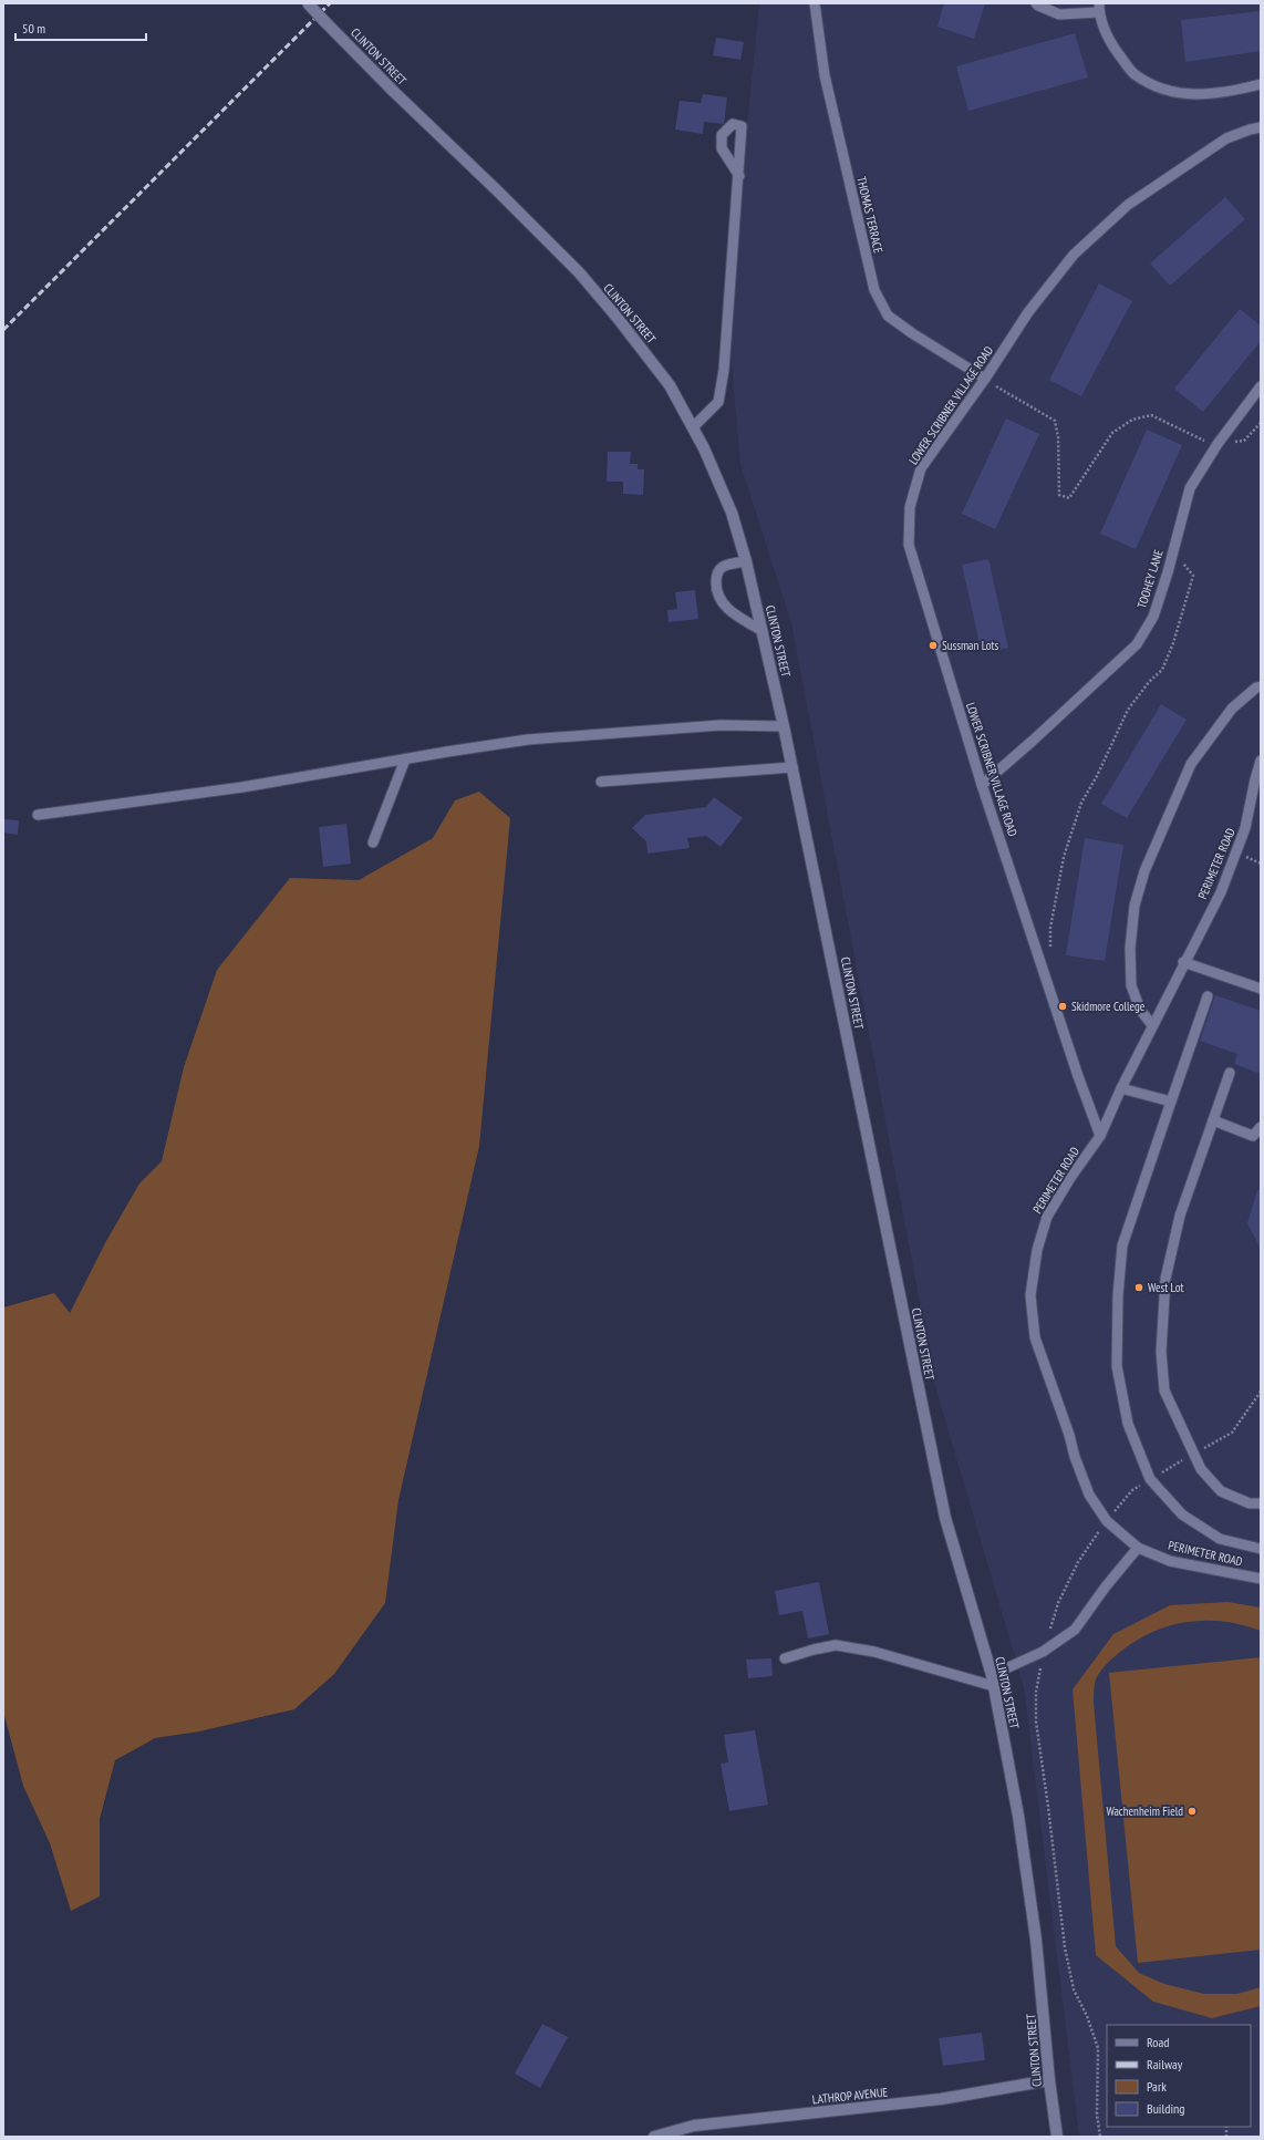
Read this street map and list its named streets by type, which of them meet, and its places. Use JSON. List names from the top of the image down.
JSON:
{
  "streets": {
    "street": ["CLINTON STREET", "LATHROP AVENUE"],
    "lane": [
      "THOMAS TERRACE",
      "LOWER SCRIBNER VILLAGE ROAD",
      "TOOHEY LANE",
      "PERIMETER ROAD"
    ]
  },
  "crossings": [
    ["CLINTON STREET", "LATHROP AVENUE"],
    ["THOMAS TERRACE", "LOWER SCRIBNER VILLAGE ROAD"],
    ["LOWER SCRIBNER VILLAGE ROAD", "TOOHEY LANE"],
    ["LOWER SCRIBNER VILLAGE ROAD", "PERIMETER ROAD"]
  ],
  "places": [
    "Sussman Lots",
    "Skidmore College",
    "West Lot",
    "Wachenheim Field"
  ],
  "legend": [
    "Road",
    "Railway",
    "Park",
    "Building"
  ],
  "scale_bar": "50 m"
}
